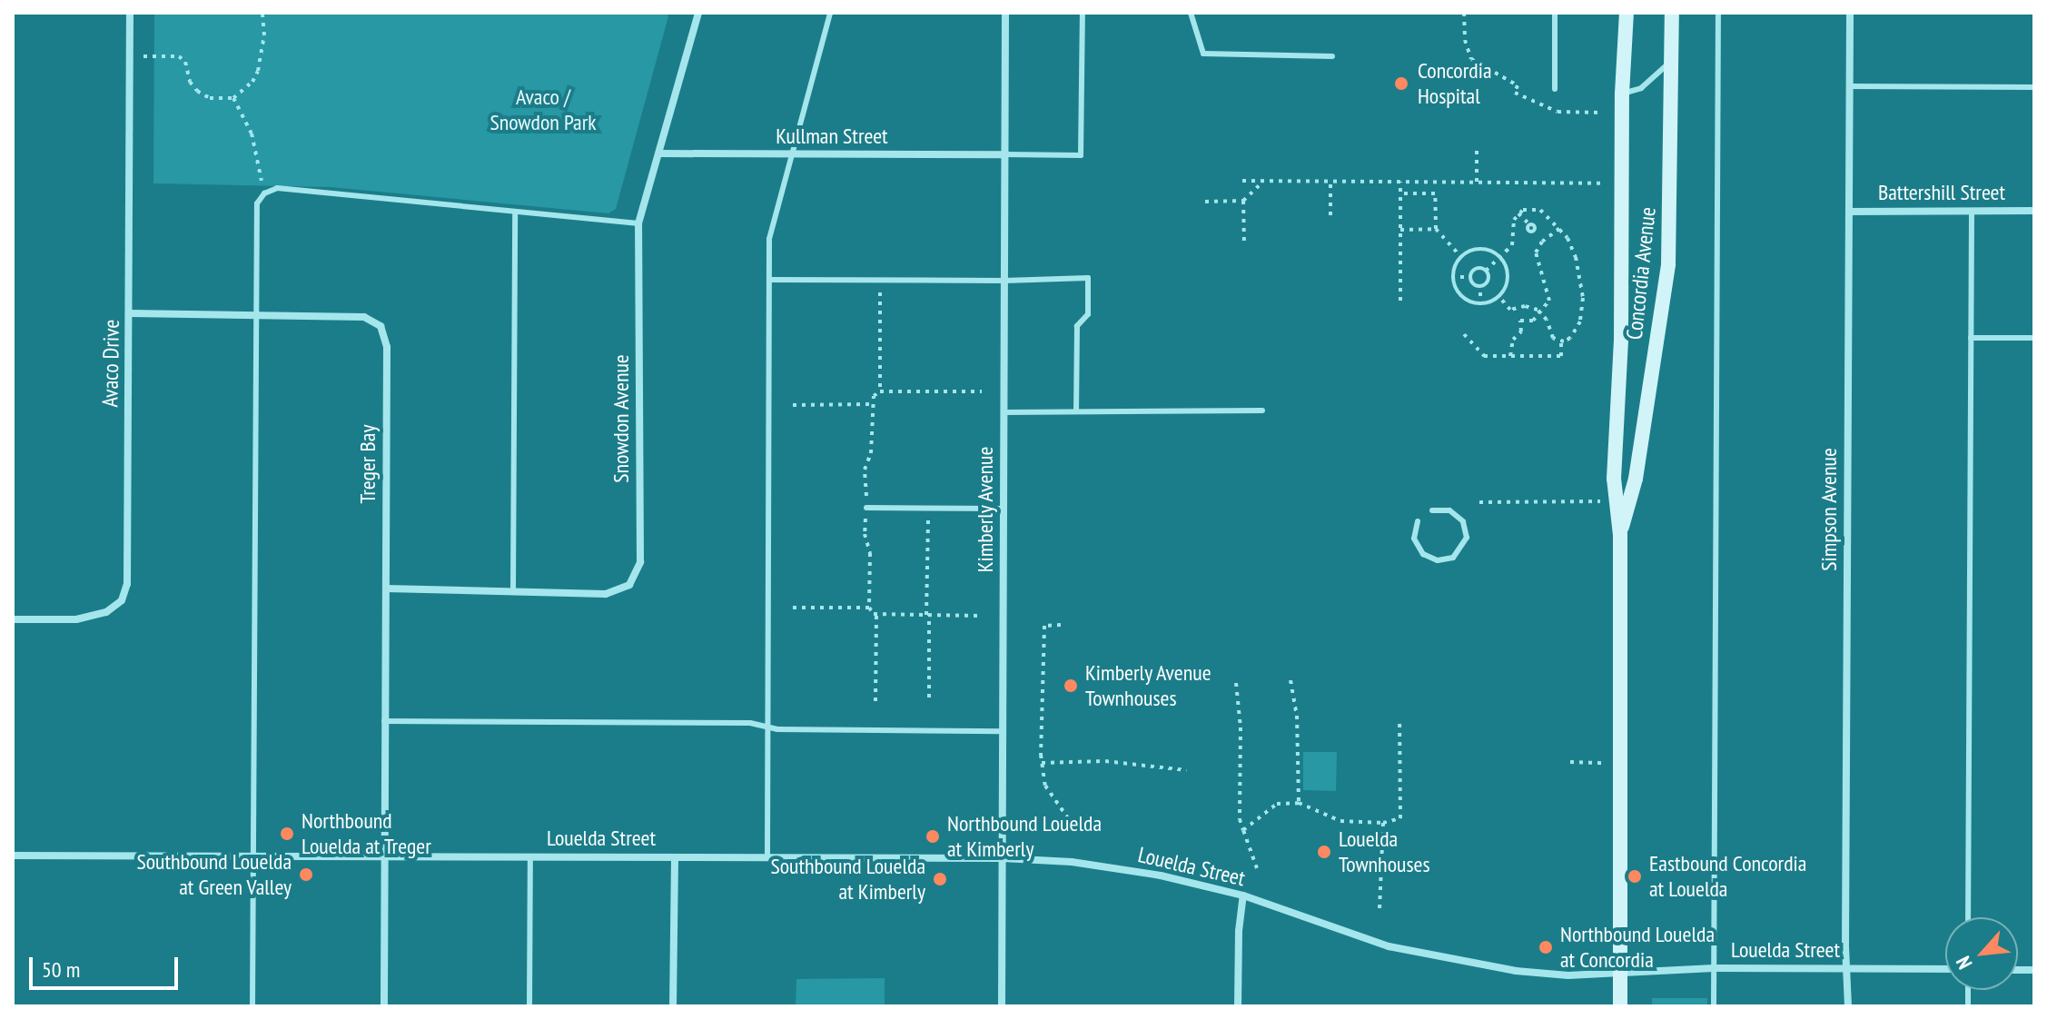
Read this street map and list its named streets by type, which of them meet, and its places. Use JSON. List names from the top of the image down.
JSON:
{
  "streets": {
    "main road": ["Concordia Avenue"],
    "street": [
      "Kullman Street",
      "Battershill Street",
      "Avaco Drive",
      "Snowdon Avenue",
      "Treger Bay",
      "Kimberly Avenue",
      "Simpson Avenue",
      "Louelda Street"
    ]
  },
  "crossings": [
    ["Kullman Street", "Snowdon Avenue"],
    ["Kullman Street", "Kimberly Avenue"],
    ["Battershill Street", "Simpson Avenue"],
    ["Concordia Avenue", "Louelda Street"],
    ["Avaco Drive", "Treger Bay"],
    ["Snowdon Avenue", "Treger Bay"],
    ["Treger Bay", "Louelda Street"],
    ["Kimberly Avenue", "Louelda Street"],
    ["Simpson Avenue", "Louelda Street"]
  ],
  "parks": ["Avaco / Snowdon Park"],
  "places": [
    "Concordia Hospital",
    "Kimberly Avenue Townhouses",
    "Northbound Louelda at Treger",
    "Northbound Louelda at Kimberly",
    "Louelda Townhouses",
    "Southbound Louelda at Green Valley",
    "Eastbound Concordia at Louelda",
    "Southbound Louelda at Kimberly",
    "Northbound Louelda at Concordia"
  ],
  "scale_bar": "50 m",
  "north": "bottom left"
}
